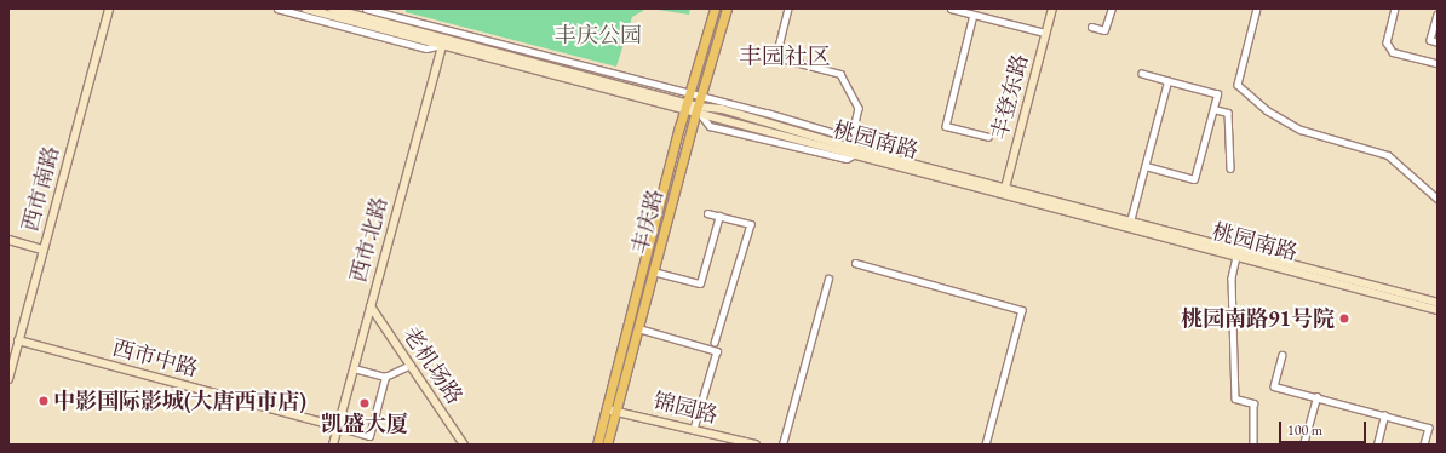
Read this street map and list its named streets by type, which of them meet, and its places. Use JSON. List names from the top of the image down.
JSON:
{
  "streets": {
    "main road": [
      "丰登东路",
      "桃园南路",
      "西市南路",
      "丰庆路",
      "西市北路",
      "西市中路",
      "老机场路",
      "锦园路"
    ]
  },
  "crossings": [
    ["丰登东路", "桃园南路"],
    ["桃园南路", "丰庆路"],
    ["桃园南路", "西市北路"],
    ["西市南路", "西市中路"],
    ["丰庆路", "锦园路"],
    ["西市北路", "西市中路"],
    ["西市北路", "老机场路"]
  ],
  "districts": ["丰园社区"],
  "parks": ["丰庆公园"],
  "places": ["桃园南路91号院", "中影国际影城(大唐西市店)", "凯盛大厦"],
  "scale_bar": "100 m"
}
